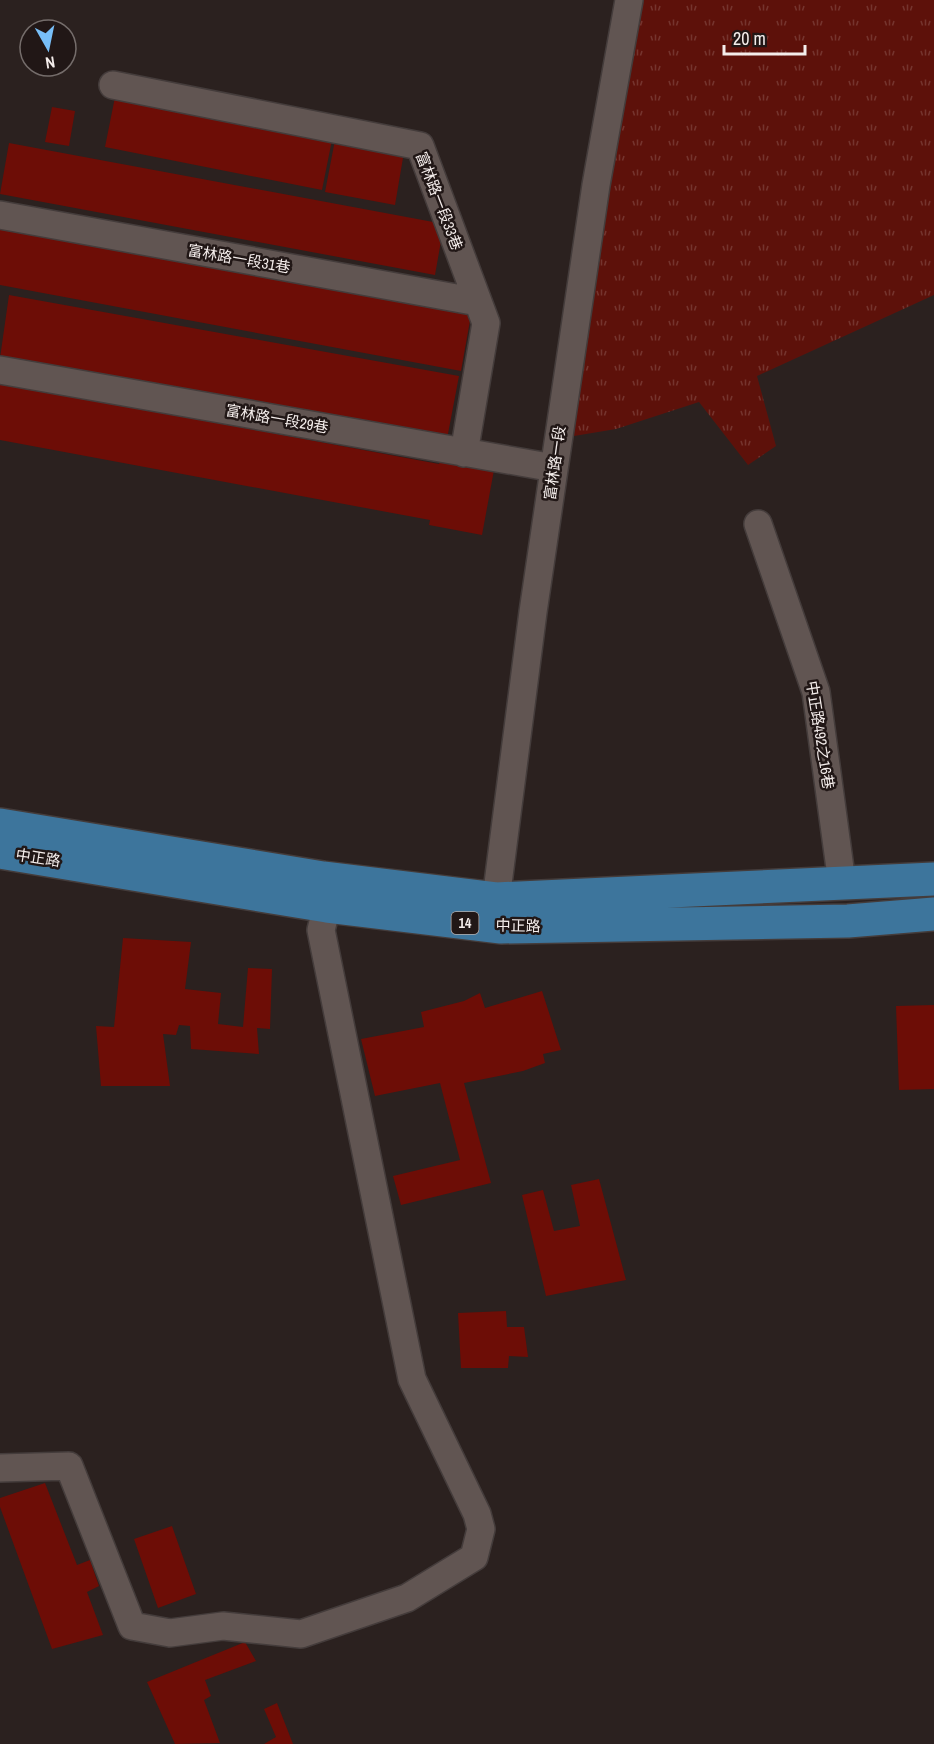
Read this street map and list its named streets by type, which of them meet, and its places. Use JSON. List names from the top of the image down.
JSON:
{
  "streets": {
    "main road": ["中正路", "14"],
    "street": [
      "富林路一段33巷",
      "富林路一段31巷",
      "富林路一段29巷",
      "富林路一段",
      "中正路492之16巷"
    ]
  },
  "crossings": [
    ["富林路一段33巷", "富林路一段31巷"],
    ["富林路一段33巷", "富林路一段29巷"],
    ["富林路一段29巷", "富林路一段"],
    ["富林路一段", "中正路"],
    ["中正路492之16巷", "中正路"]
  ],
  "scale_bar": "20 m",
  "north": "bottom"
}
